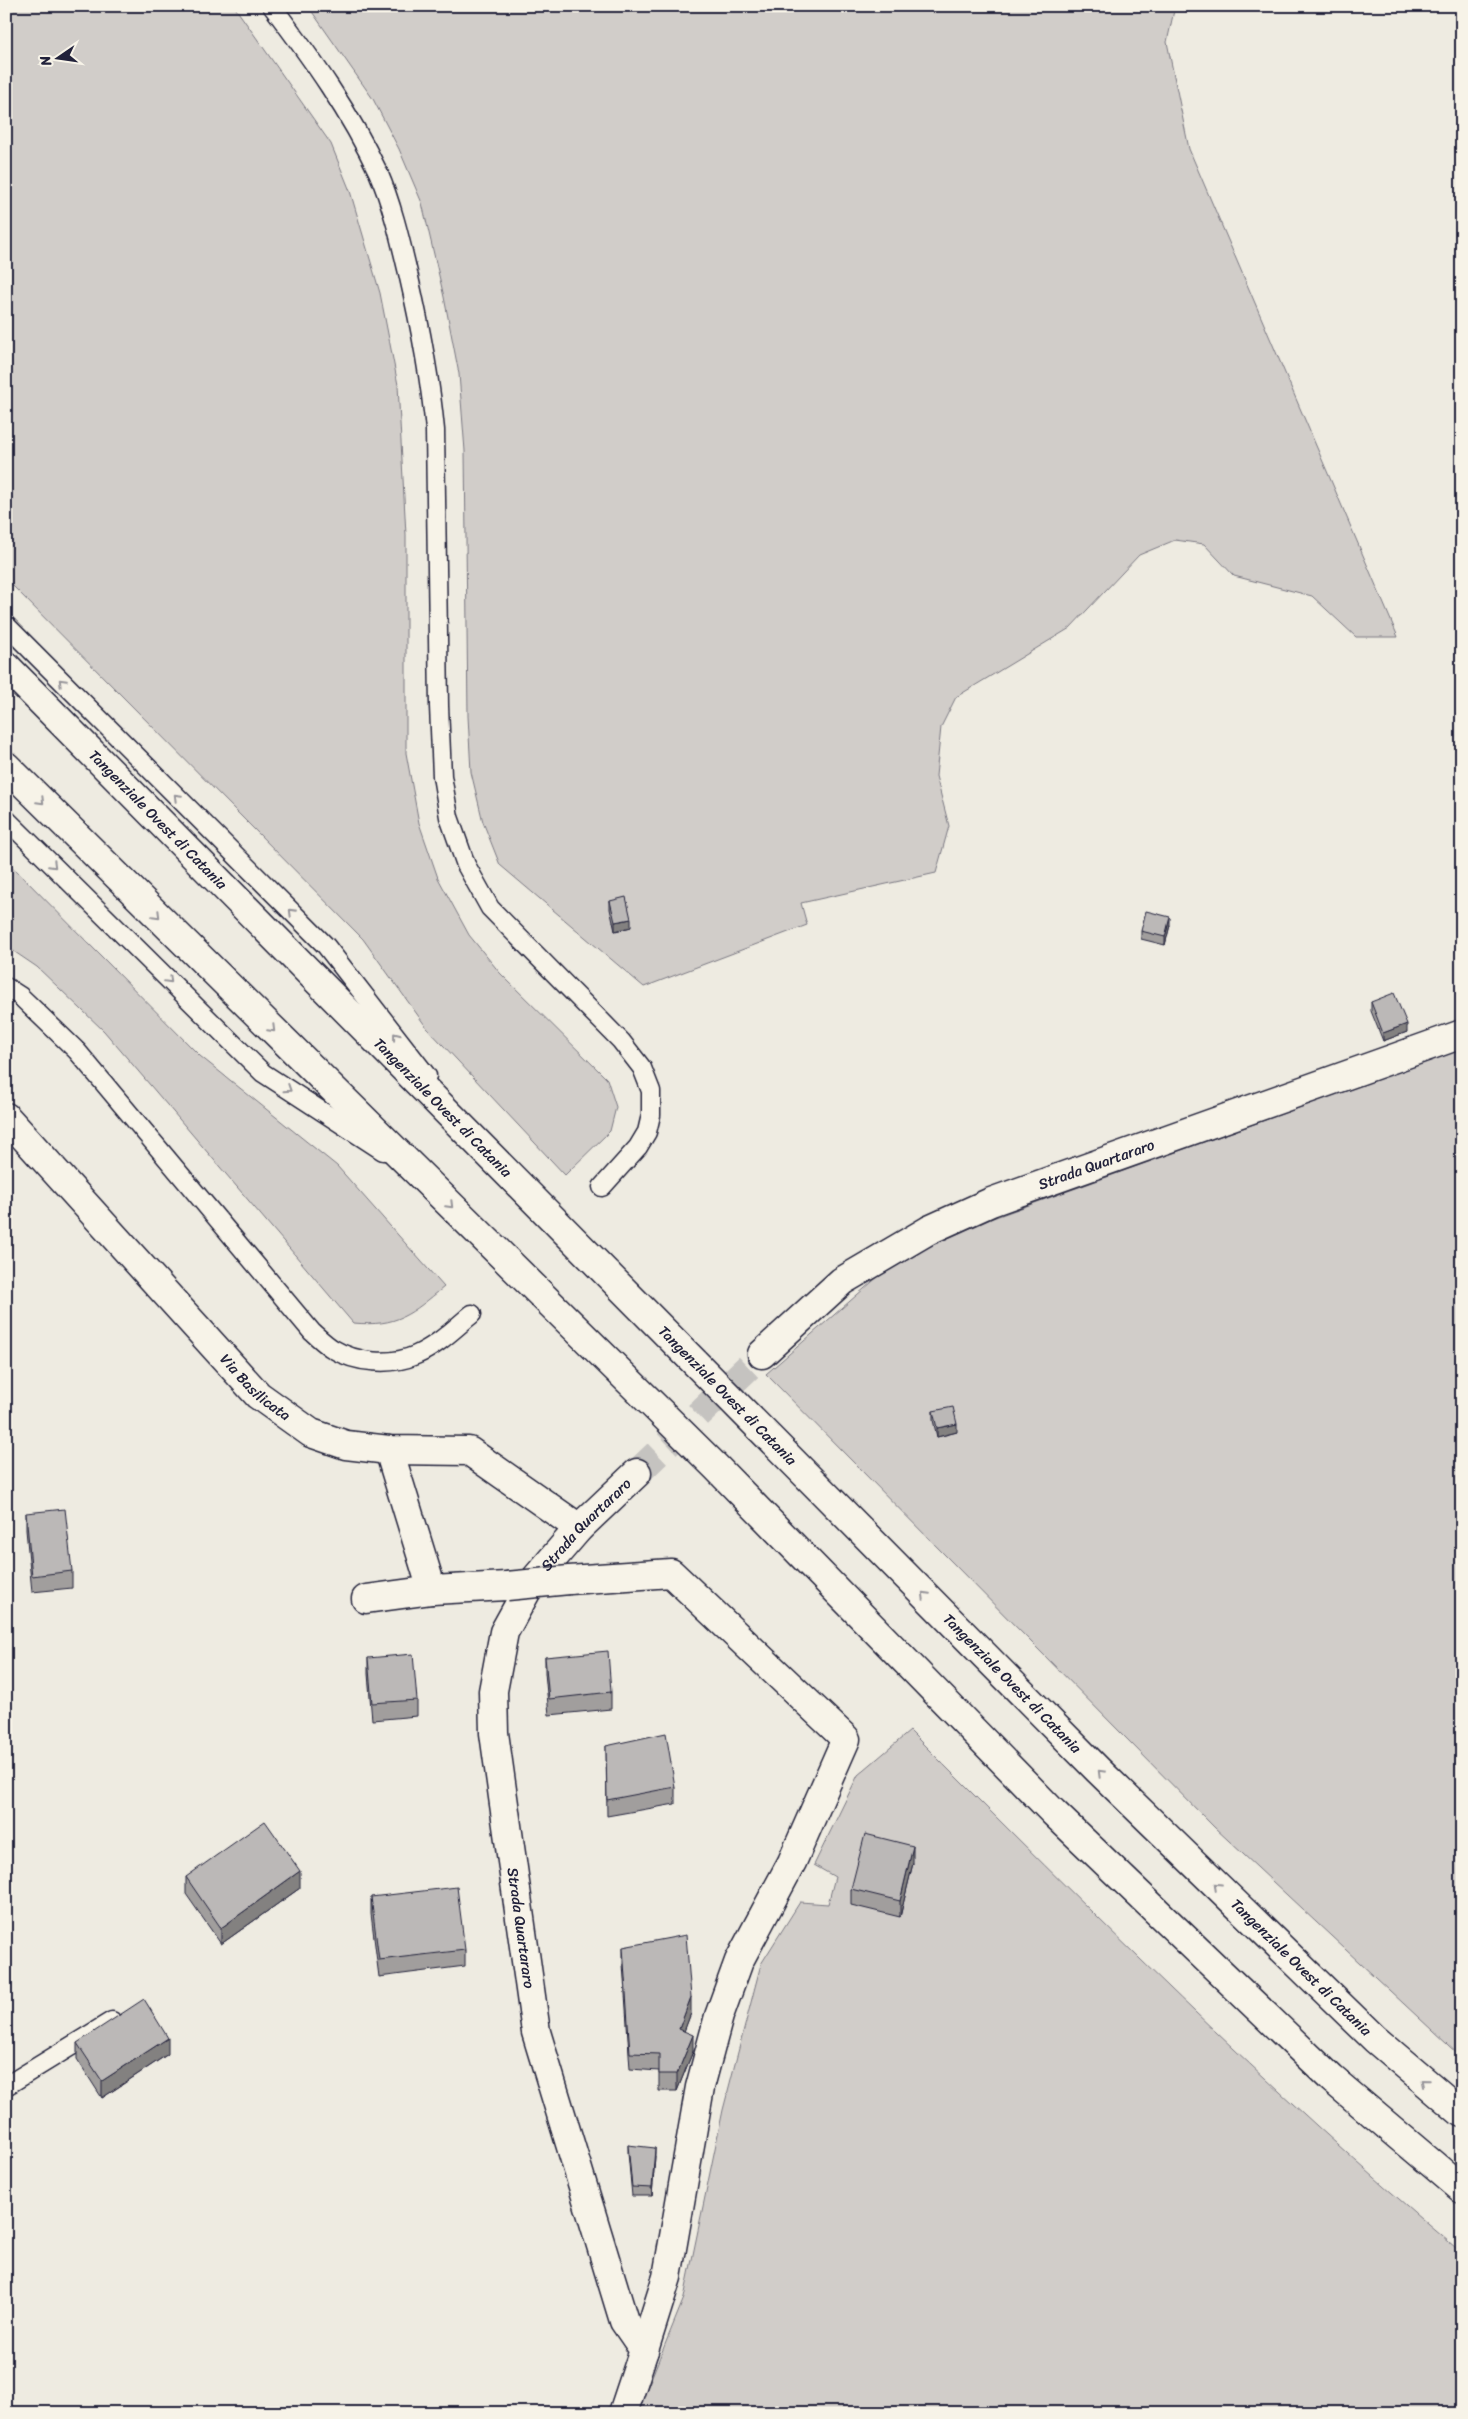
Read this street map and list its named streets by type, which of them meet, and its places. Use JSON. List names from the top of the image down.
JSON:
{
  "streets": {
    "main road": ["Tangenziale Ovest di Catania", "Strada Quartararo", "Via Basilicata"]
  },
  "crossings": [
    ["Strada Quartararo", "Via Basilicata"]
  ],
  "north": "left"
}
